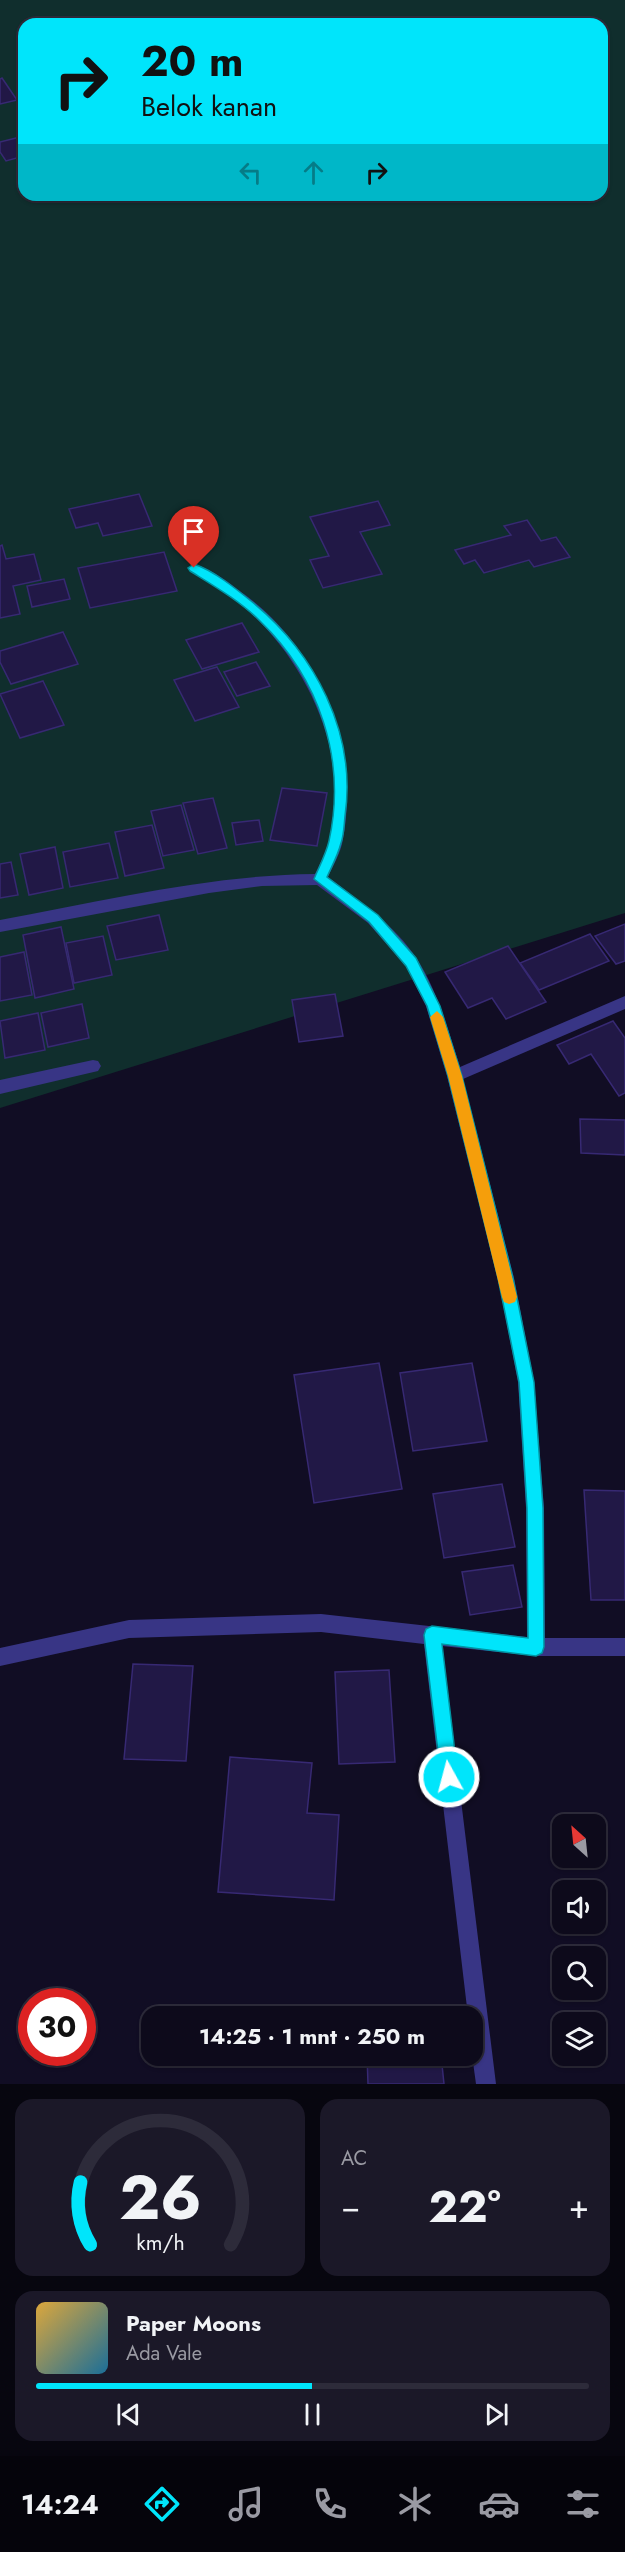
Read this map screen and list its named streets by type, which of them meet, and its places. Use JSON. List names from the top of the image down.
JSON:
{
  "north": "top left",
  "page": {
    "turn": ["20 m", "Belok kanan"],
    "limit": "30",
    "trip": "14:25 · 1 mnt · 250 m",
    "tile": "AC",
    "heat": ["−", "22°", "+"],
    "song": ["Paper Moons", "Ada Vale"],
    "tabs": "14:24",
    "gauge": ["26", "km/h"]
  }
}
